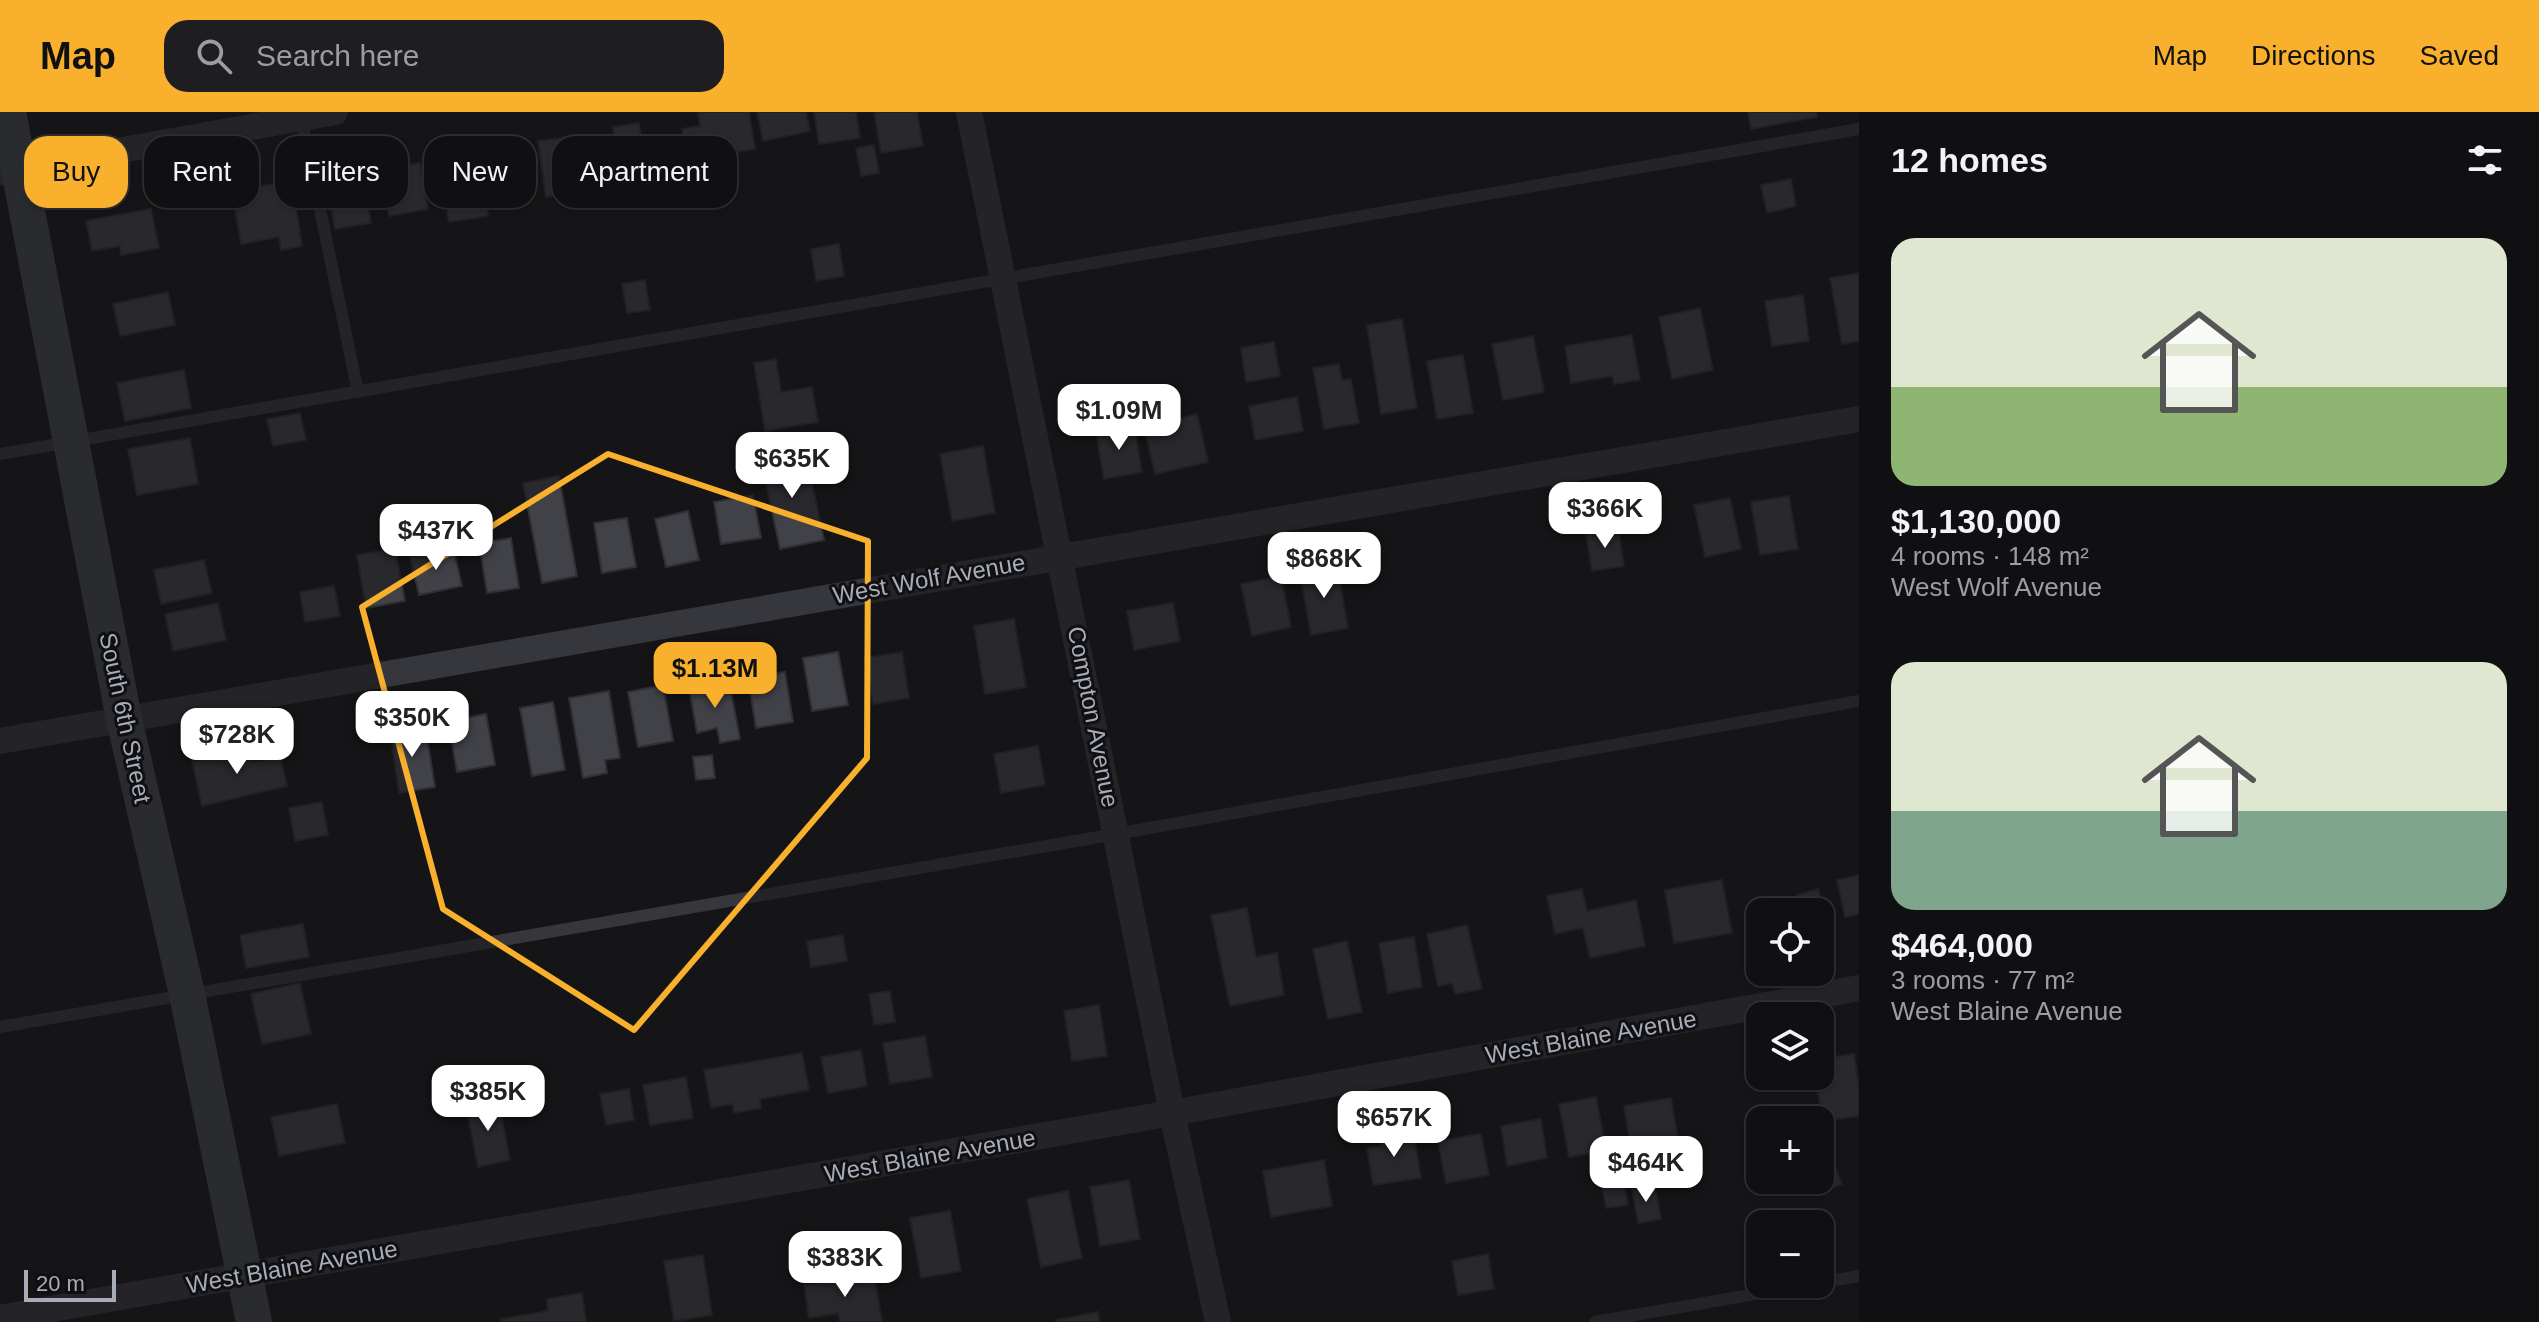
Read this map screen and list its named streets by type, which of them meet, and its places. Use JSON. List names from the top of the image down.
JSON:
{
  "streets": {
    "street": [
      "West Wolf Avenue",
      "Compton Avenue",
      "South 6th Street",
      "West Blaine Avenue"
    ]
  },
  "crossings": [
    ["West Wolf Avenue", "Compton Avenue"],
    ["West Wolf Avenue", "South 6th Street"],
    ["Compton Avenue", "West Blaine Avenue"],
    ["South 6th Street", "West Blaine Avenue"]
  ],
  "scale_bar": "20 m",
  "page": {
    "header": "Map",
    "search": "Search here",
    "nav": ["Map", "Directions", "Saved"],
    "heading": "12 homes",
    "chip": [
      "Buy",
      "Rent",
      "Filters",
      "New",
      "Apartment"
    ],
    "list": [
      {
        "name": "$1,130,000",
        "note": "4 rooms · 148 m² · West Wolf Avenue"
      },
      {
        "name": "$464,000",
        "note": "3 rooms · 77 m² · West Blaine Avenue"
      }
    ],
    "price": [
      "$1.09M",
      "$635K",
      "$366K",
      "$437K",
      "$868K",
      "$1.13M",
      "$350K",
      "$728K",
      "$385K",
      "$657K",
      "$464K",
      "$383K"
    ],
    "map_buttons": ["+", "−"],
    "scale": "20 m"
  }
}
